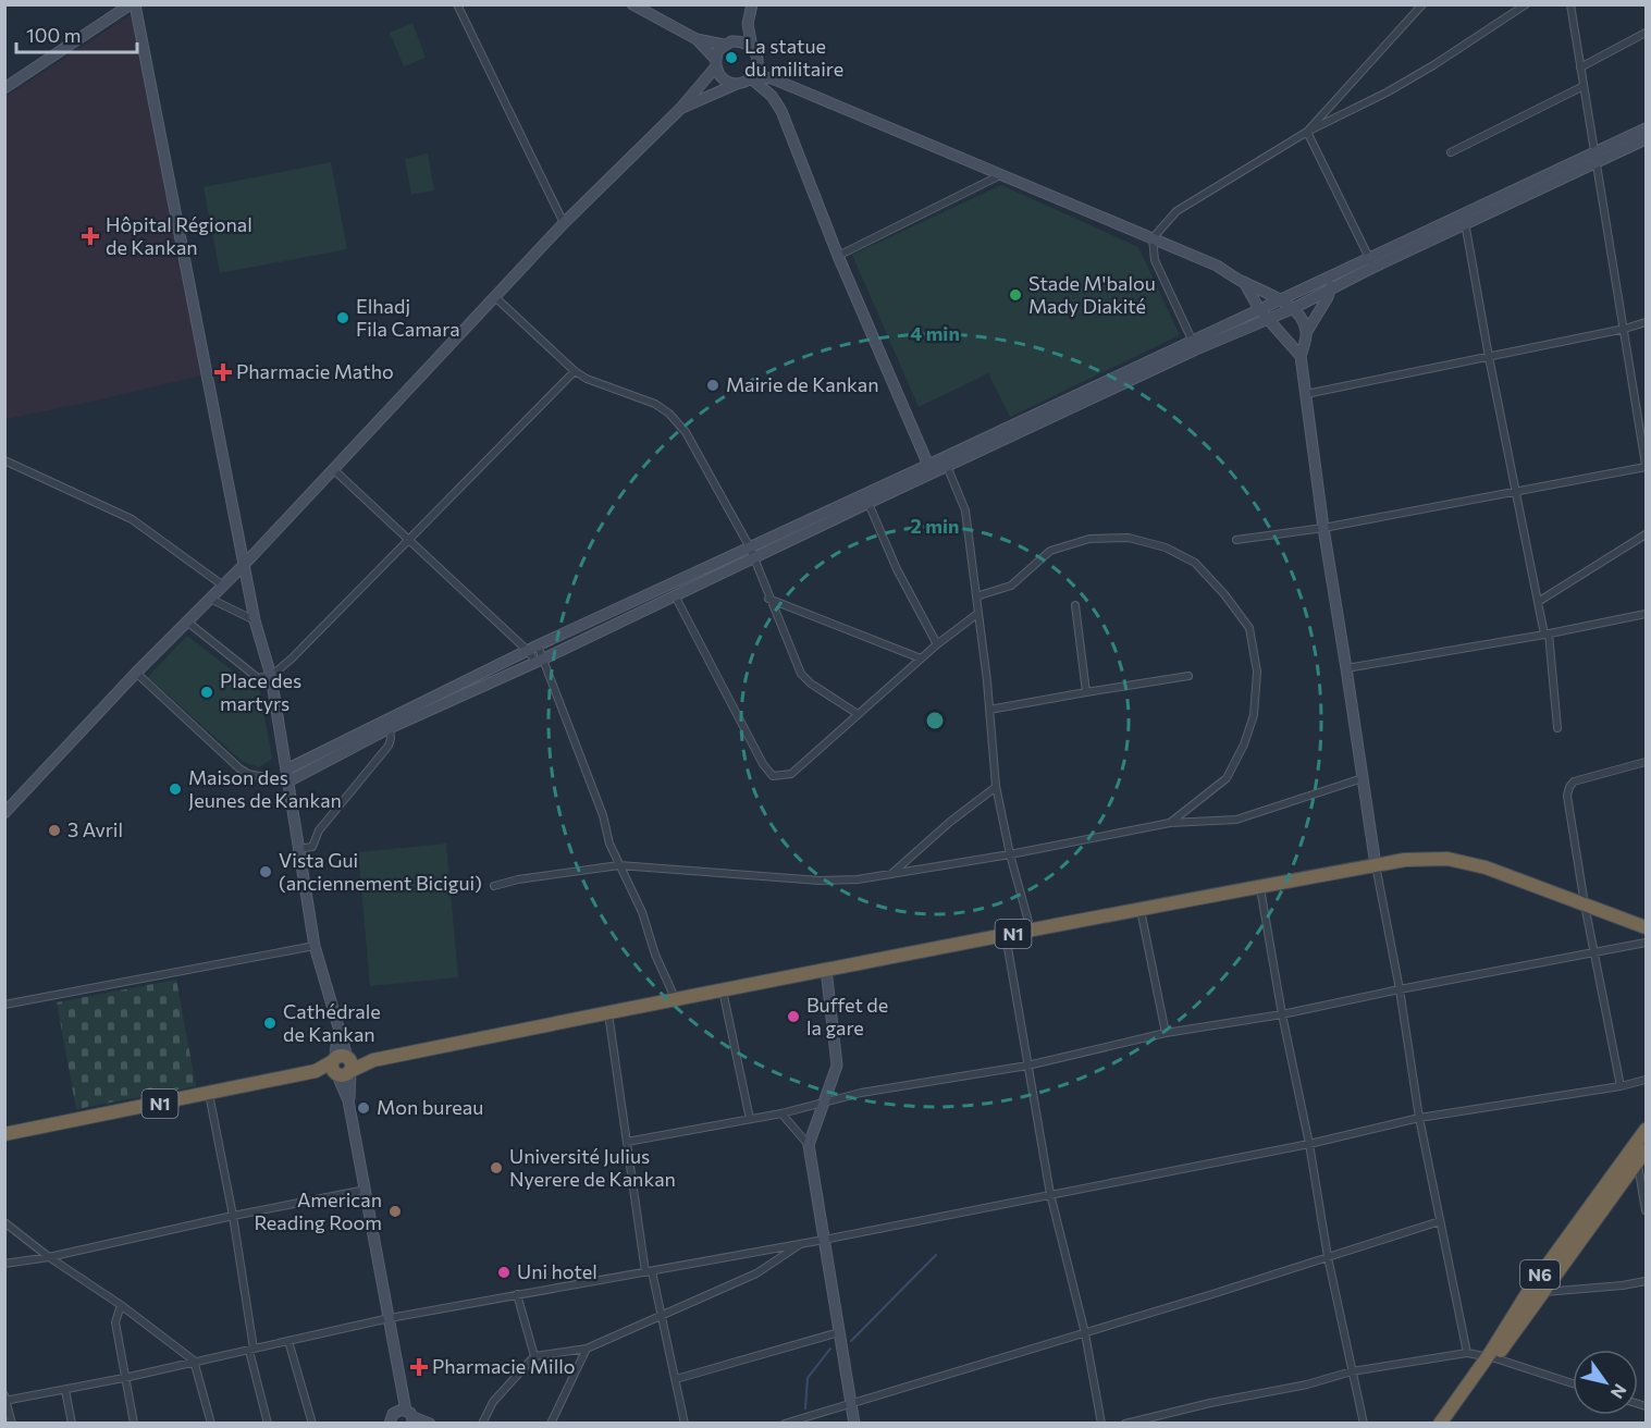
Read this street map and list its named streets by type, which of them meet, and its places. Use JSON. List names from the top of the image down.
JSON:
{
  "streets": {
    "highway": ["N1", "N6"]
  },
  "places": {
    "other": [
      "La statue du militaire",
      "Stade M'balou Mady Diakité",
      "Elhadj Fila Camara",
      "Mairie de Kankan",
      "Place des martyrs",
      "Maison des Jeunes de Kankan",
      "3 Avril",
      "Vista Gui (anciennement Bicigui)",
      "Buffet de la gare",
      "Cathédrale de Kankan",
      "Mon bureau",
      "Université Julius Nyerere de Kankan",
      "American Reading Room",
      "Uni hotel"
    ],
    "health": ["Hôpital Régional de Kankan", "Pharmacie Matho", "Pharmacie Millo"]
  },
  "scale_bar": "100 m",
  "north": "bottom right",
  "rings": ["4 min", "2 min"]
}
